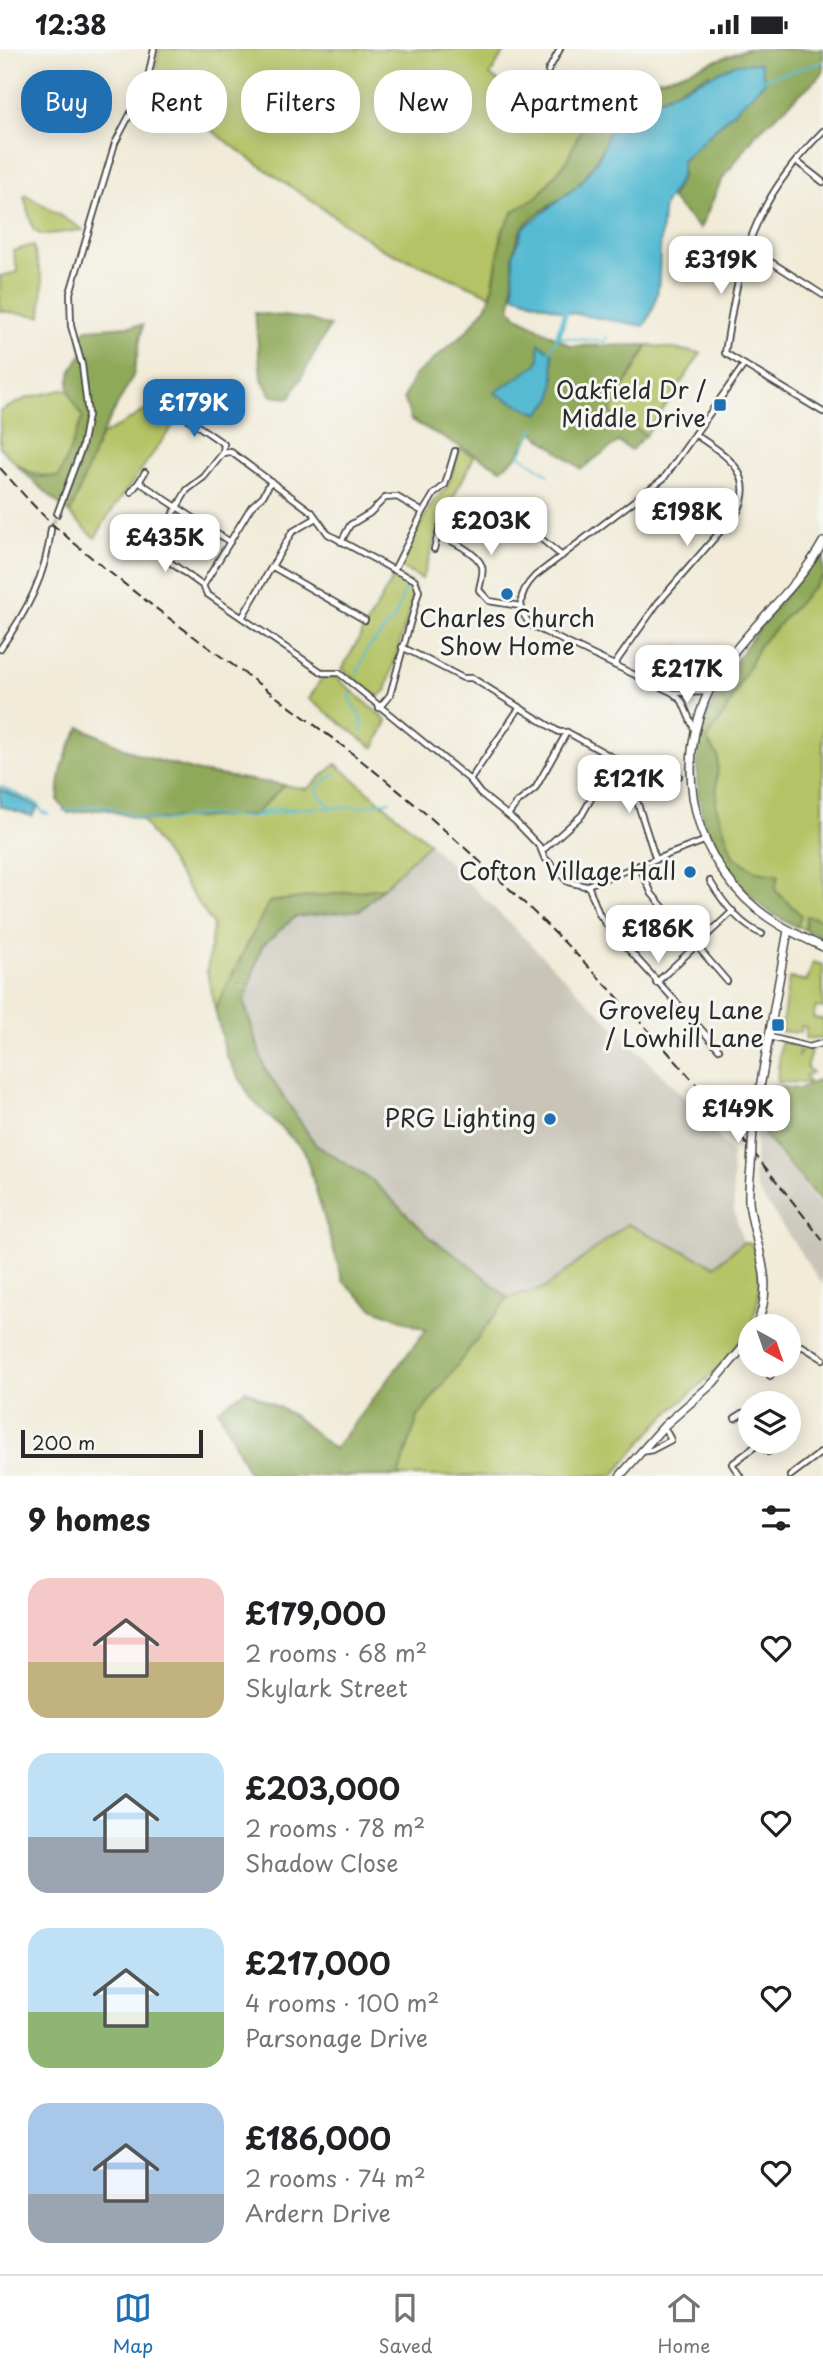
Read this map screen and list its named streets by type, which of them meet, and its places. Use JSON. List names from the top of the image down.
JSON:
{
  "places": {
    "transit": ["Oakfield Dr / Middle Drive", "Groveley Lane / Lowhill Lane"],
    "other": ["Charles Church Show Home", "Cofton Village Hall", "PRG Lighting"]
  },
  "scale_bar": "200 m",
  "north": "bottom right",
  "page": {
    "status": "12:38",
    "chip": [
      "Buy",
      "Rent",
      "Filters",
      "New",
      "Apartment"
    ],
    "price": [
      "£319K",
      "£179K",
      "£198K",
      "£203K",
      "£435K",
      "£217K",
      "£121K",
      "£186K",
      "£149K"
    ],
    "scale": "200 m",
    "heading": "9 homes",
    "list": [
      {
        "name": "£179,000",
        "note": "2 rooms · 68 m² · Skylark Street"
      },
      {
        "name": "£203,000",
        "note": "2 rooms · 78 m² · Shadow Close"
      },
      {
        "name": "£217,000",
        "note": "4 rooms · 100 m² · Parsonage Drive"
      },
      {
        "name": "£186,000",
        "note": "2 rooms · 74 m² · Ardern Drive"
      }
    ],
    "tabs": ["Map", "Saved", "Home"]
  }
}
